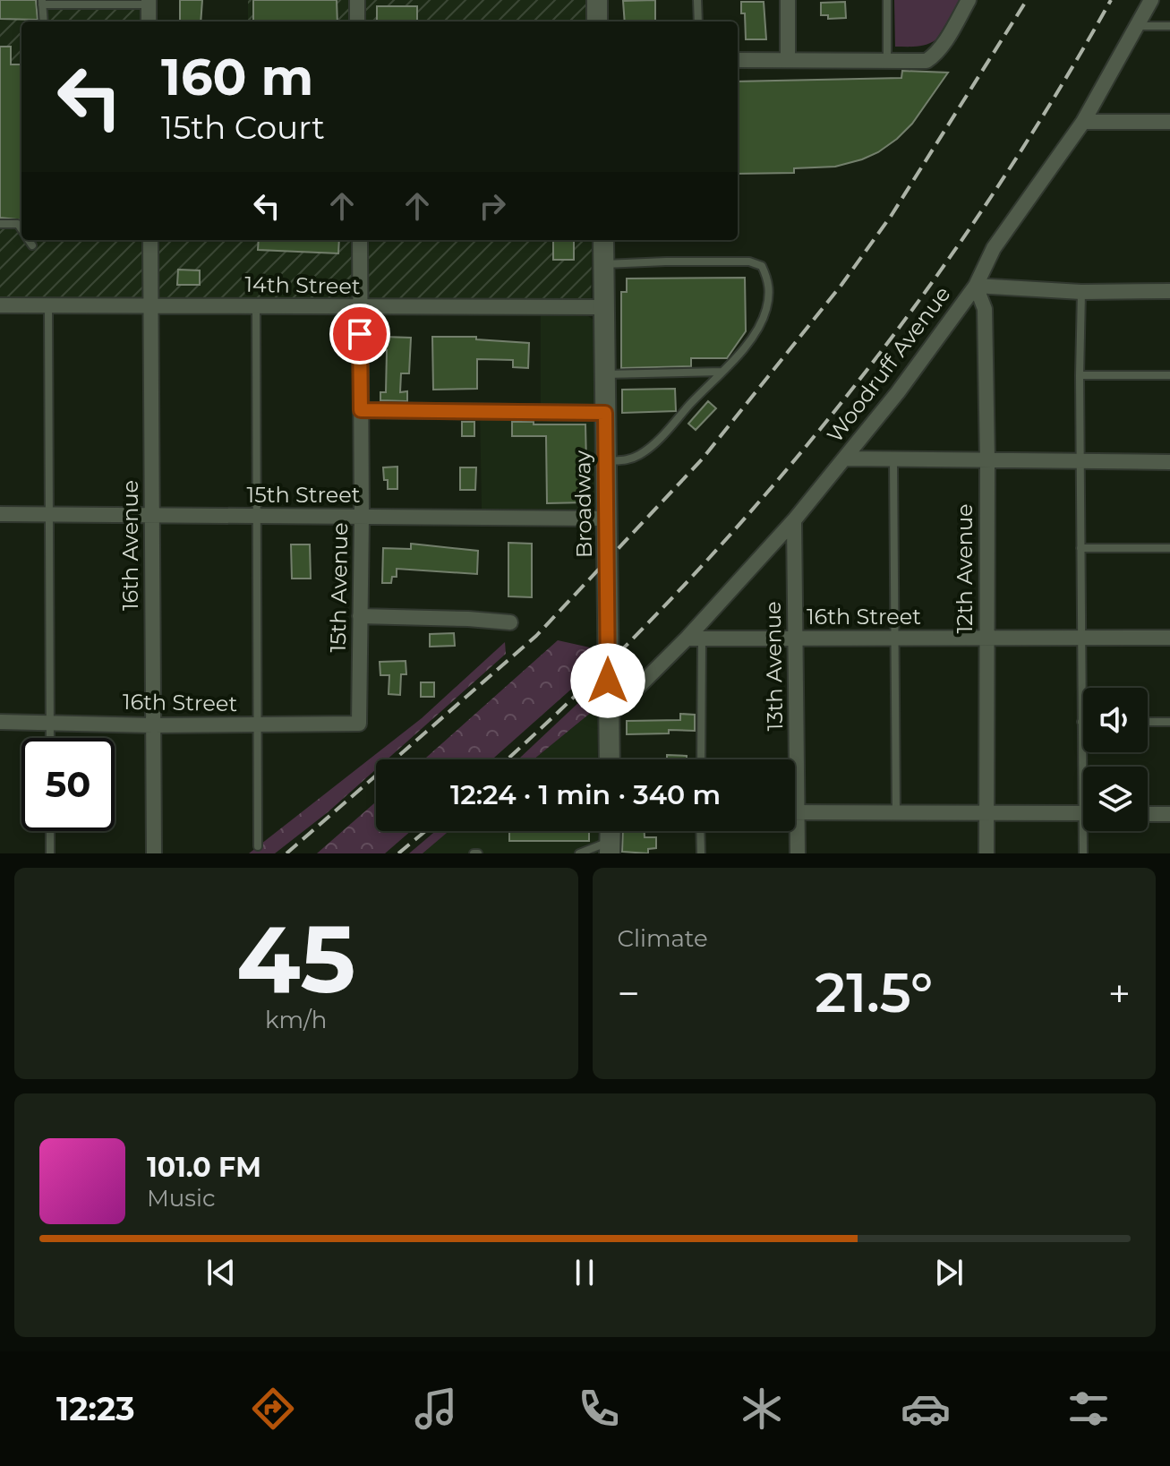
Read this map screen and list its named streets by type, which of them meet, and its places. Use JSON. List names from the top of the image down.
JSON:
{
  "streets": {
    "main road": ["Broadway"],
    "street": [
      "14th Street",
      "Woodruff Avenue",
      "15th Street",
      "16th Avenue",
      "12th Avenue",
      "15th Avenue",
      "16th Street",
      "13th Avenue"
    ]
  },
  "crossings": [
    ["14th Street", "Broadway"],
    ["14th Street", "16th Avenue"],
    ["14th Street", "15th Avenue"],
    ["Woodruff Avenue", "Broadway"],
    ["Woodruff Avenue", "12th Avenue"],
    ["Woodruff Avenue", "16th Street"],
    ["Woodruff Avenue", "13th Avenue"],
    ["15th Street", "Broadway"],
    ["15th Street", "16th Avenue"],
    ["15th Street", "15th Avenue"],
    ["16th Avenue", "16th Street"],
    ["12th Avenue", "16th Street"],
    ["15th Avenue", "16th Street"],
    ["16th Street", "13th Avenue"]
  ],
  "page": {
    "turn": ["160 m", "15th Court"],
    "limit": "50",
    "trip": "12:24 · 1 min · 340 m",
    "tile": [
      ["45", "km/h"],
      "Climate"
    ],
    "heat": ["−", "21.5°", "+"],
    "song": ["101.0 FM", "Music"],
    "tabs": "12:23"
  }
}
